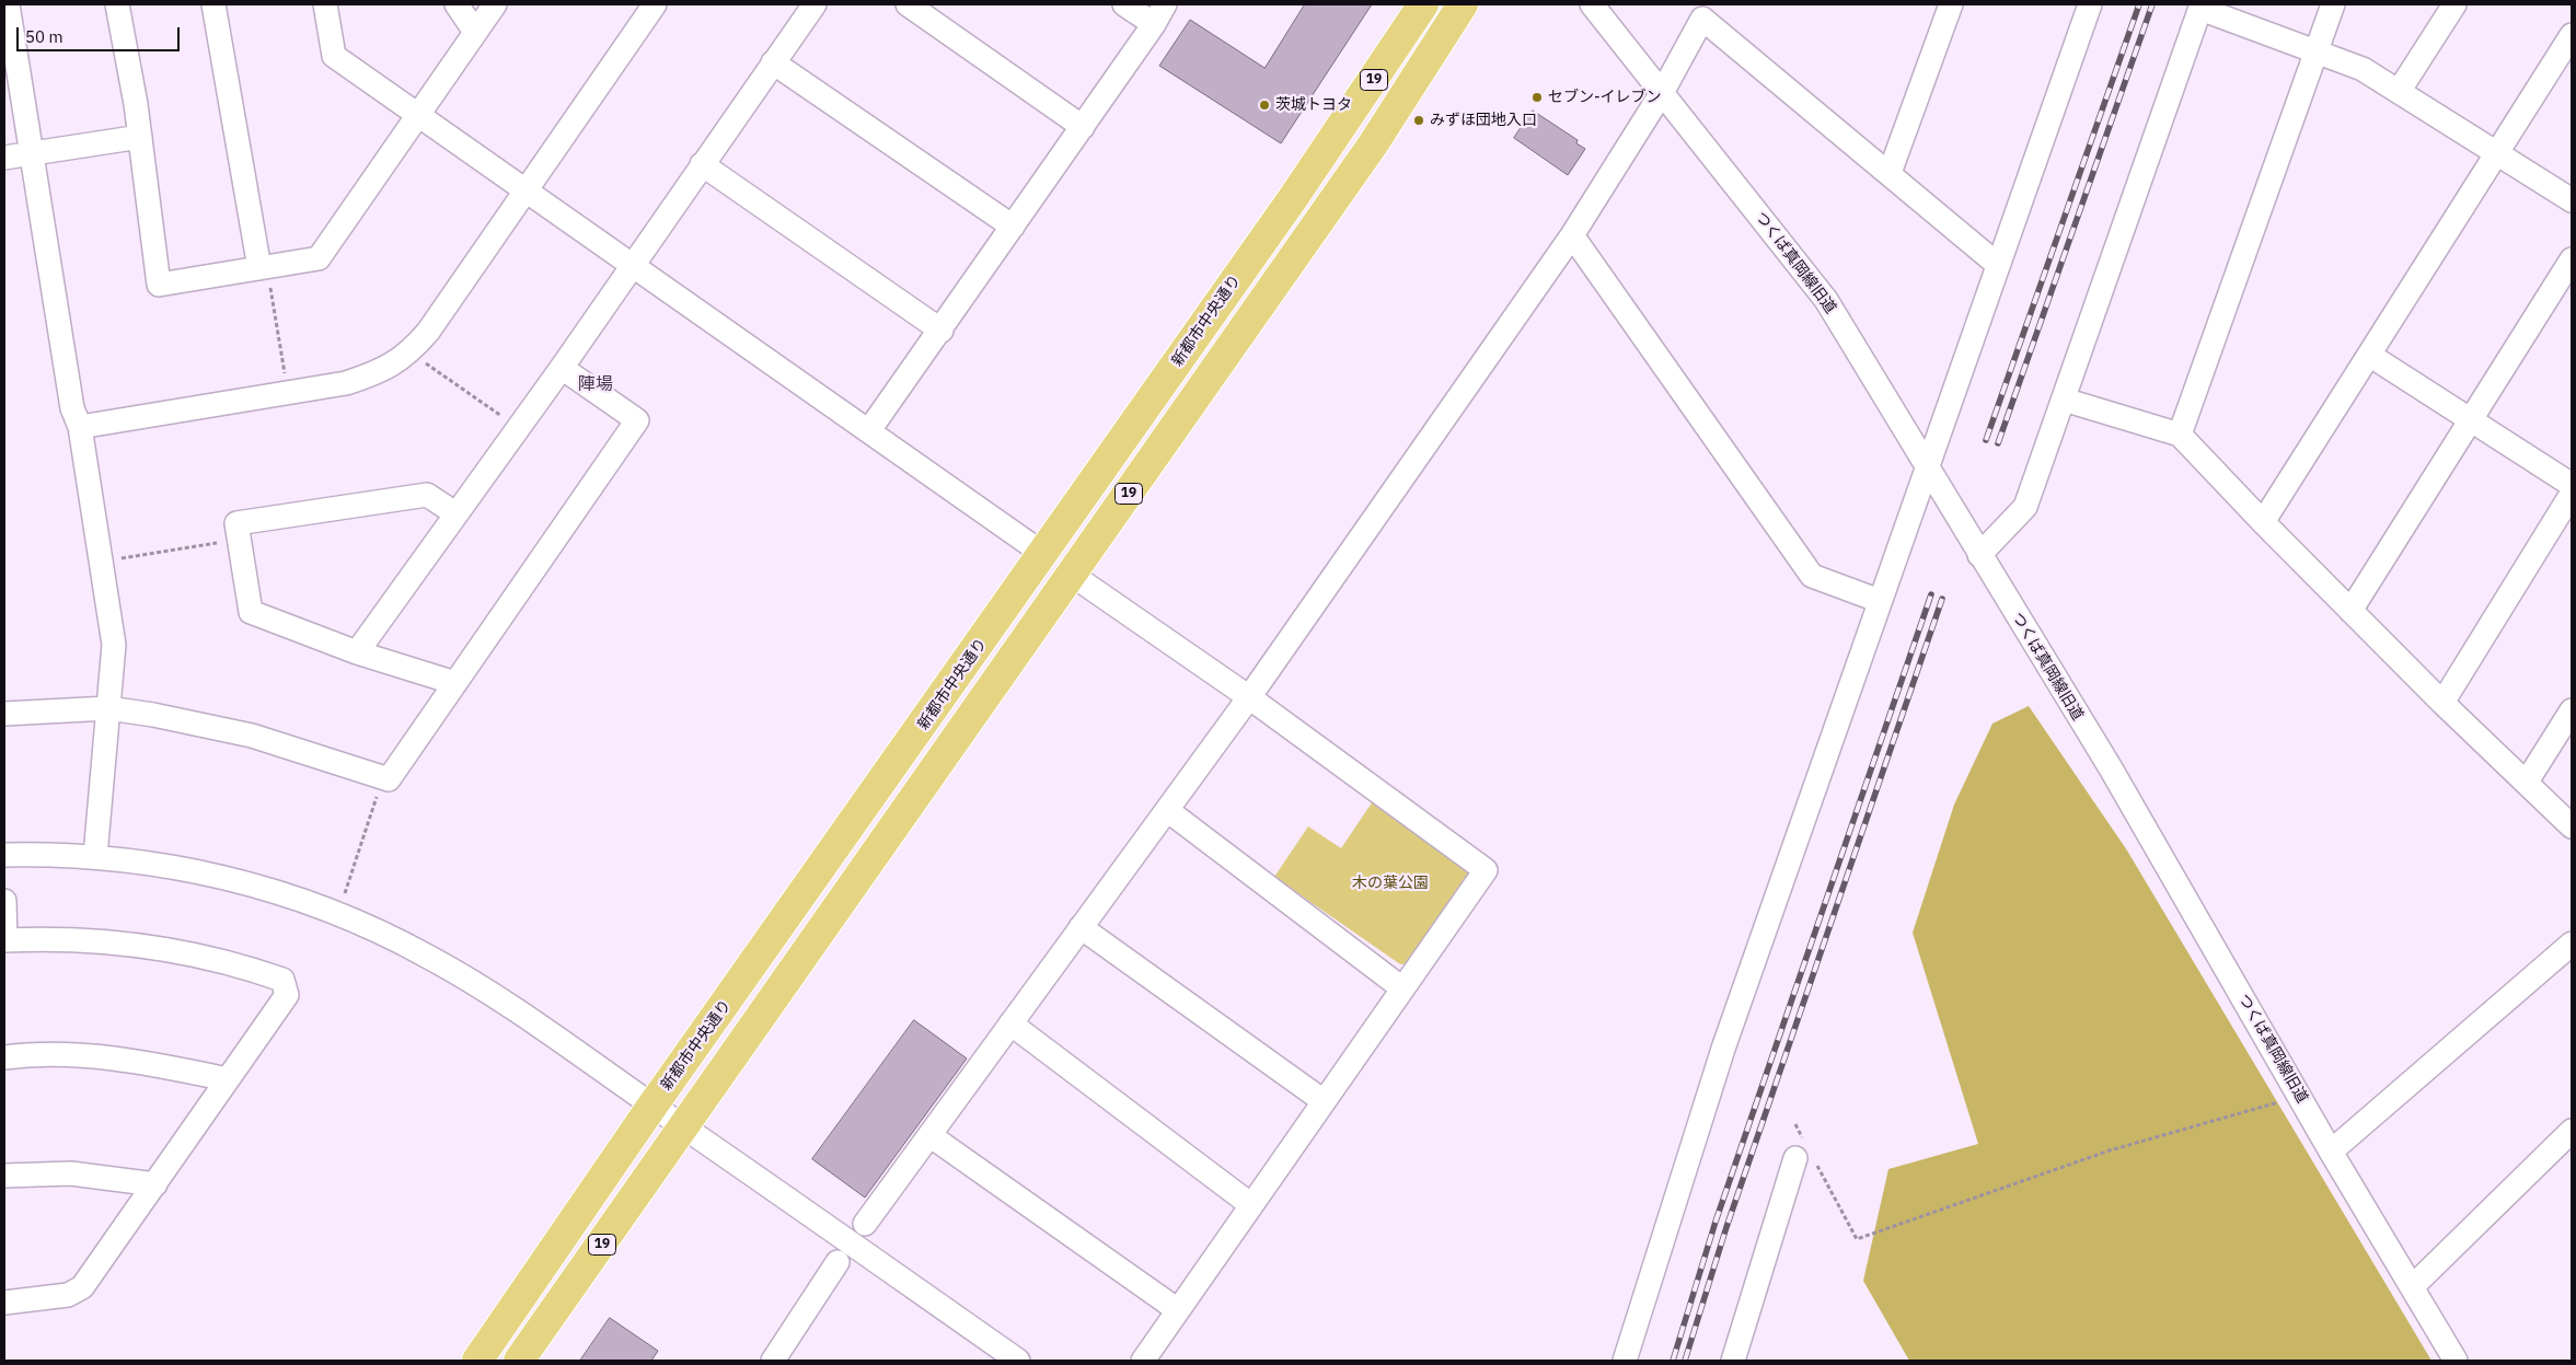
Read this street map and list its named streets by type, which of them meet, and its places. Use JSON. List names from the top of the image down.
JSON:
{
  "streets": {
    "main road": ["19", "新都市中央通り"],
    "street": ["つくば真岡線旧道"]
  },
  "districts": ["陣場"],
  "parks": ["木の葉公園"],
  "places": ["セブン-イレブン", "茨城トヨタ", "みずほ団地入口"],
  "scale_bar": "50 m"
}
